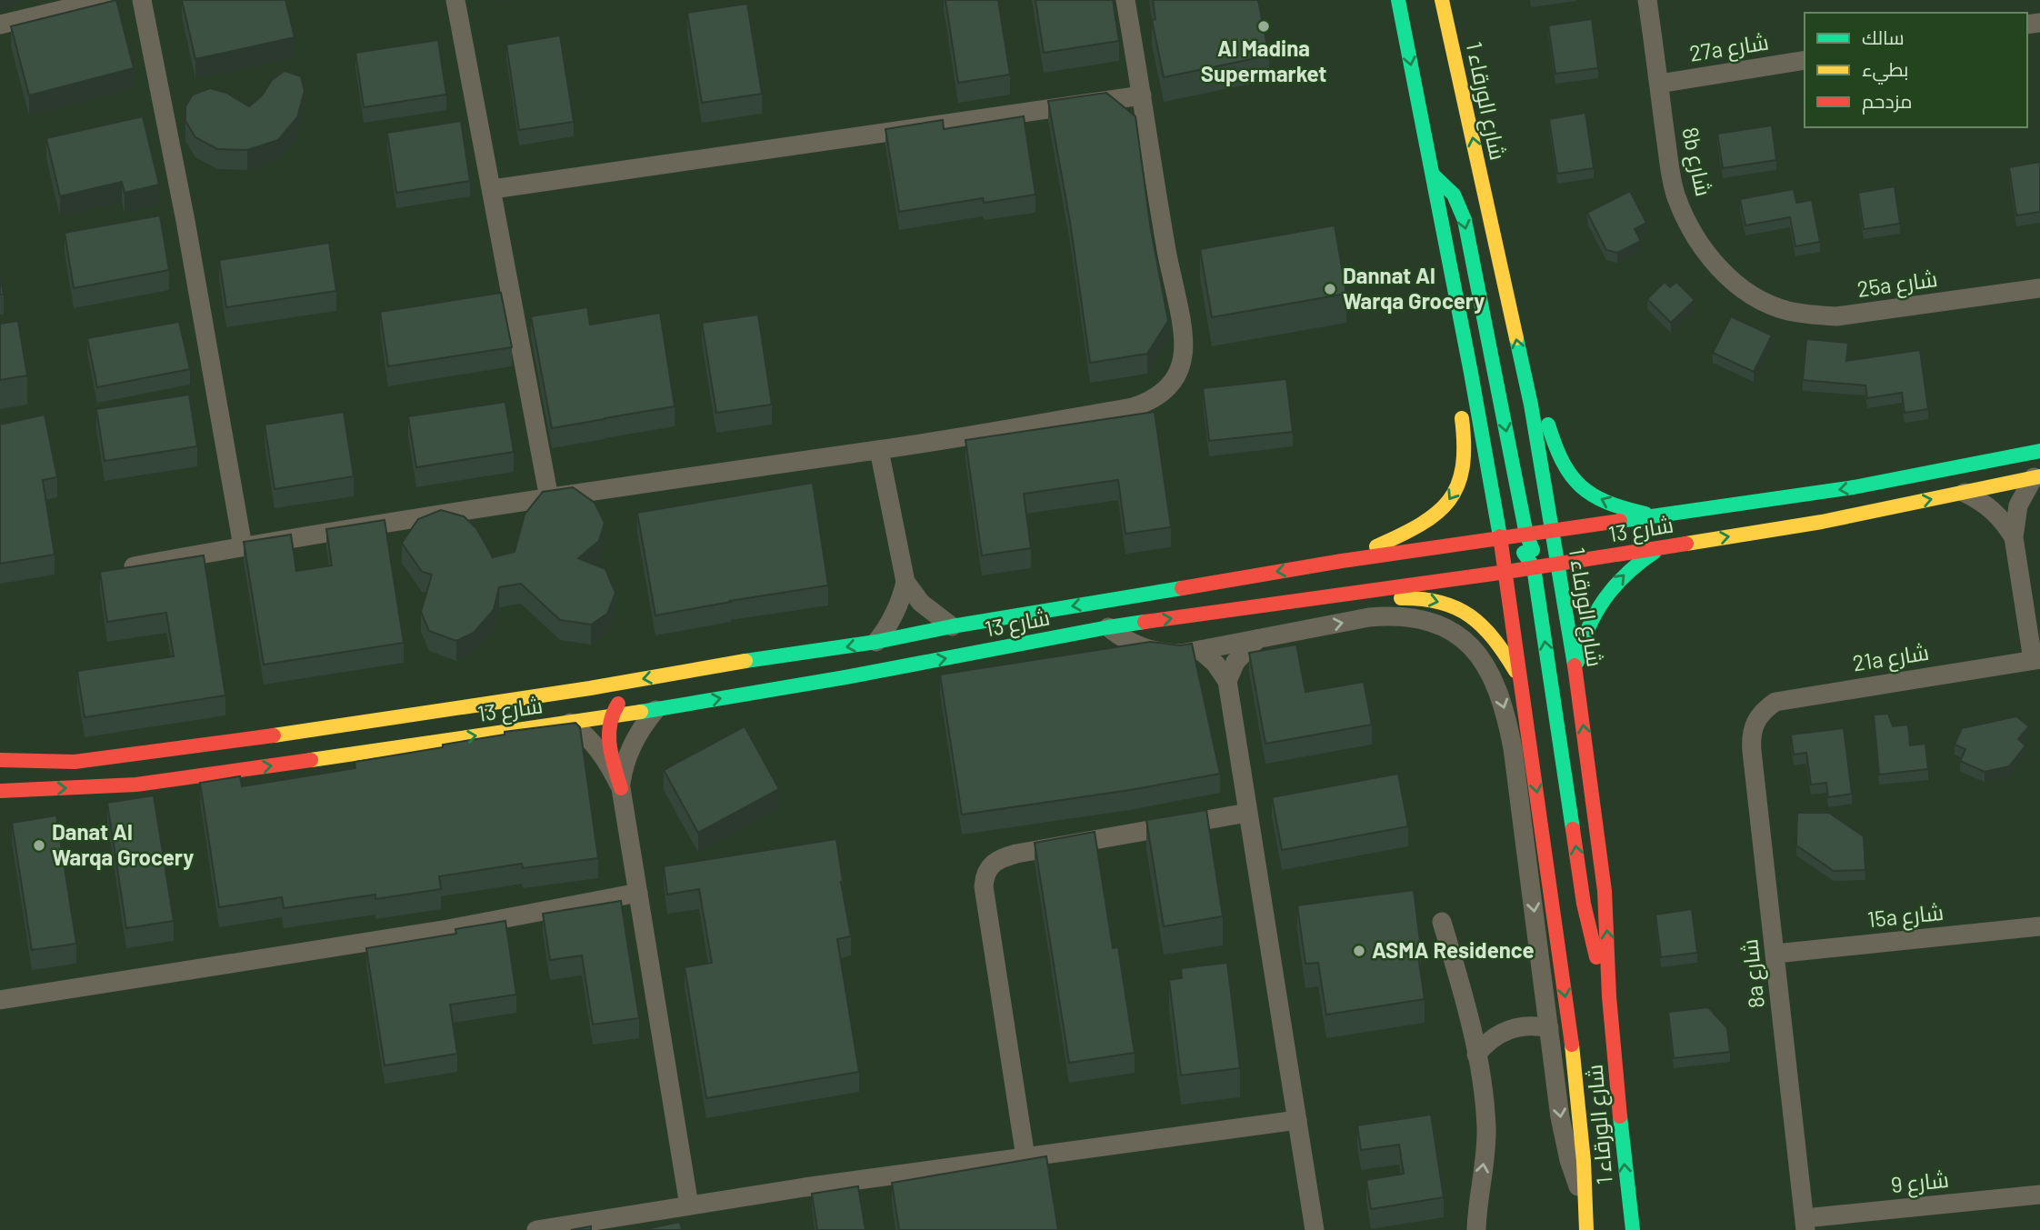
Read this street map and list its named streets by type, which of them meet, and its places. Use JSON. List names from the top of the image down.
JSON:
{
  "streets": {
    "street": [
      "27a شارع",
      "شارع الورقاء 1",
      "8b شارع",
      "25a شارع",
      "شارع 13",
      "21a شارع",
      "15a شارع",
      "8a شارع",
      "شارع 9"
    ]
  },
  "crossings": [
    ["27a شارع", "8b شارع"],
    ["شارع الورقاء 1", "شارع 13"],
    ["8b شارع", "25a شارع"],
    ["شارع 13", "21a شارع"],
    ["21a شارع", "8a شارع"],
    ["15a شارع", "8a شارع"],
    ["8a شارع", "شارع 9"]
  ],
  "places": [
    "Al Madina Supermarket",
    "Dannat Al Warqa Grocery",
    "Danat Al Warqa Grocery",
    "ASMA Residence"
  ],
  "legend": ["سالك", "بطيء", "مزدحم"]
}
